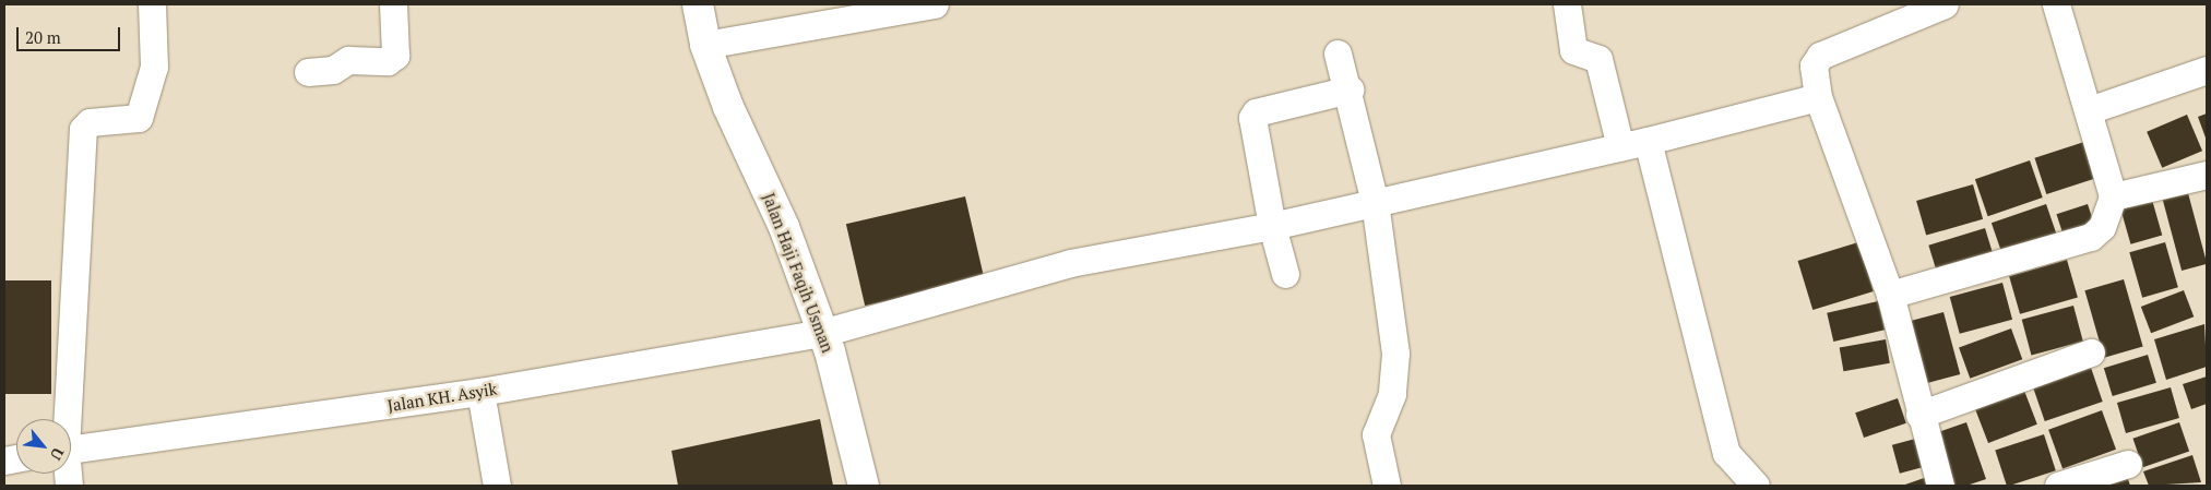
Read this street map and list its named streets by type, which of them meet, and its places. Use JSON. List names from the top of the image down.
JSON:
{
  "streets": {
    "street": ["Jalan Haji Faqih Usman", "Jalan KH. Asyik"]
  },
  "crossings": [
    ["Jalan Haji Faqih Usman", "Jalan KH. Asyik"]
  ],
  "scale_bar": "20 m",
  "north": "bottom right"
}
